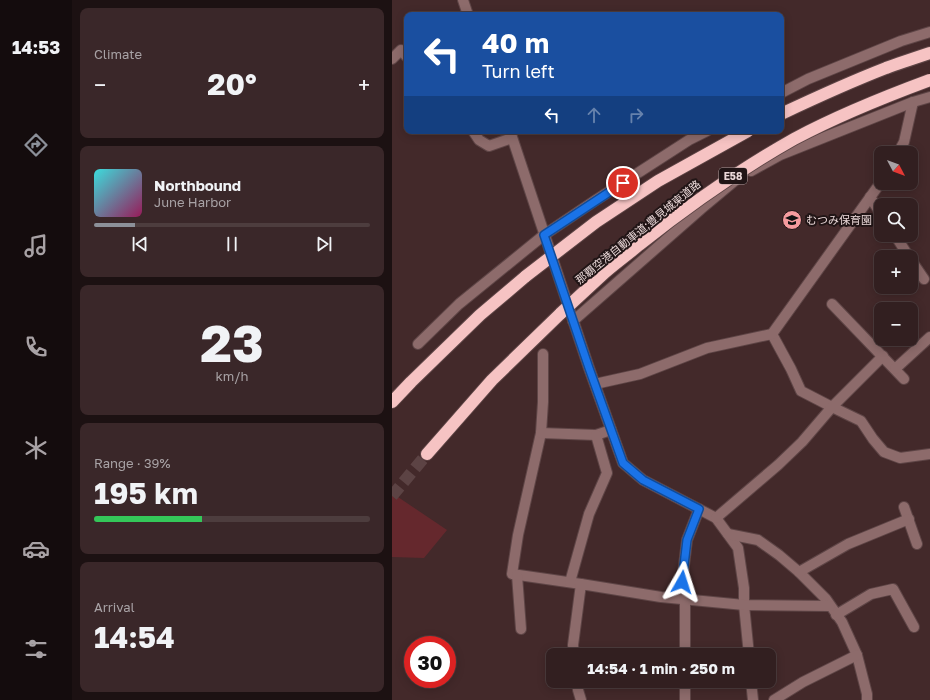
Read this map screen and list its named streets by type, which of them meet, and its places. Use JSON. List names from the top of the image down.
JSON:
{
  "streets": {
    "highway": ["E58", "那覇空港自動車道;豊見城東道路"]
  },
  "places": {
    "school or university": ["むつみ保育園"]
  },
  "north": "bottom right",
  "page": {
    "tabs": "14:53",
    "tile": [
      "Climate",
      ["23", "km/h"],
      ["Range · 39%", "195 km"],
      ["Arrival", "14:54"]
    ],
    "turn": ["40 m", "Turn left"],
    "heat": ["−", "20°", "+"],
    "map_buttons": ["+", "−"],
    "song": ["Northbound", "June Harbor"],
    "limit": "30",
    "trip": "14:54 · 1 min · 250 m"
  }
}
